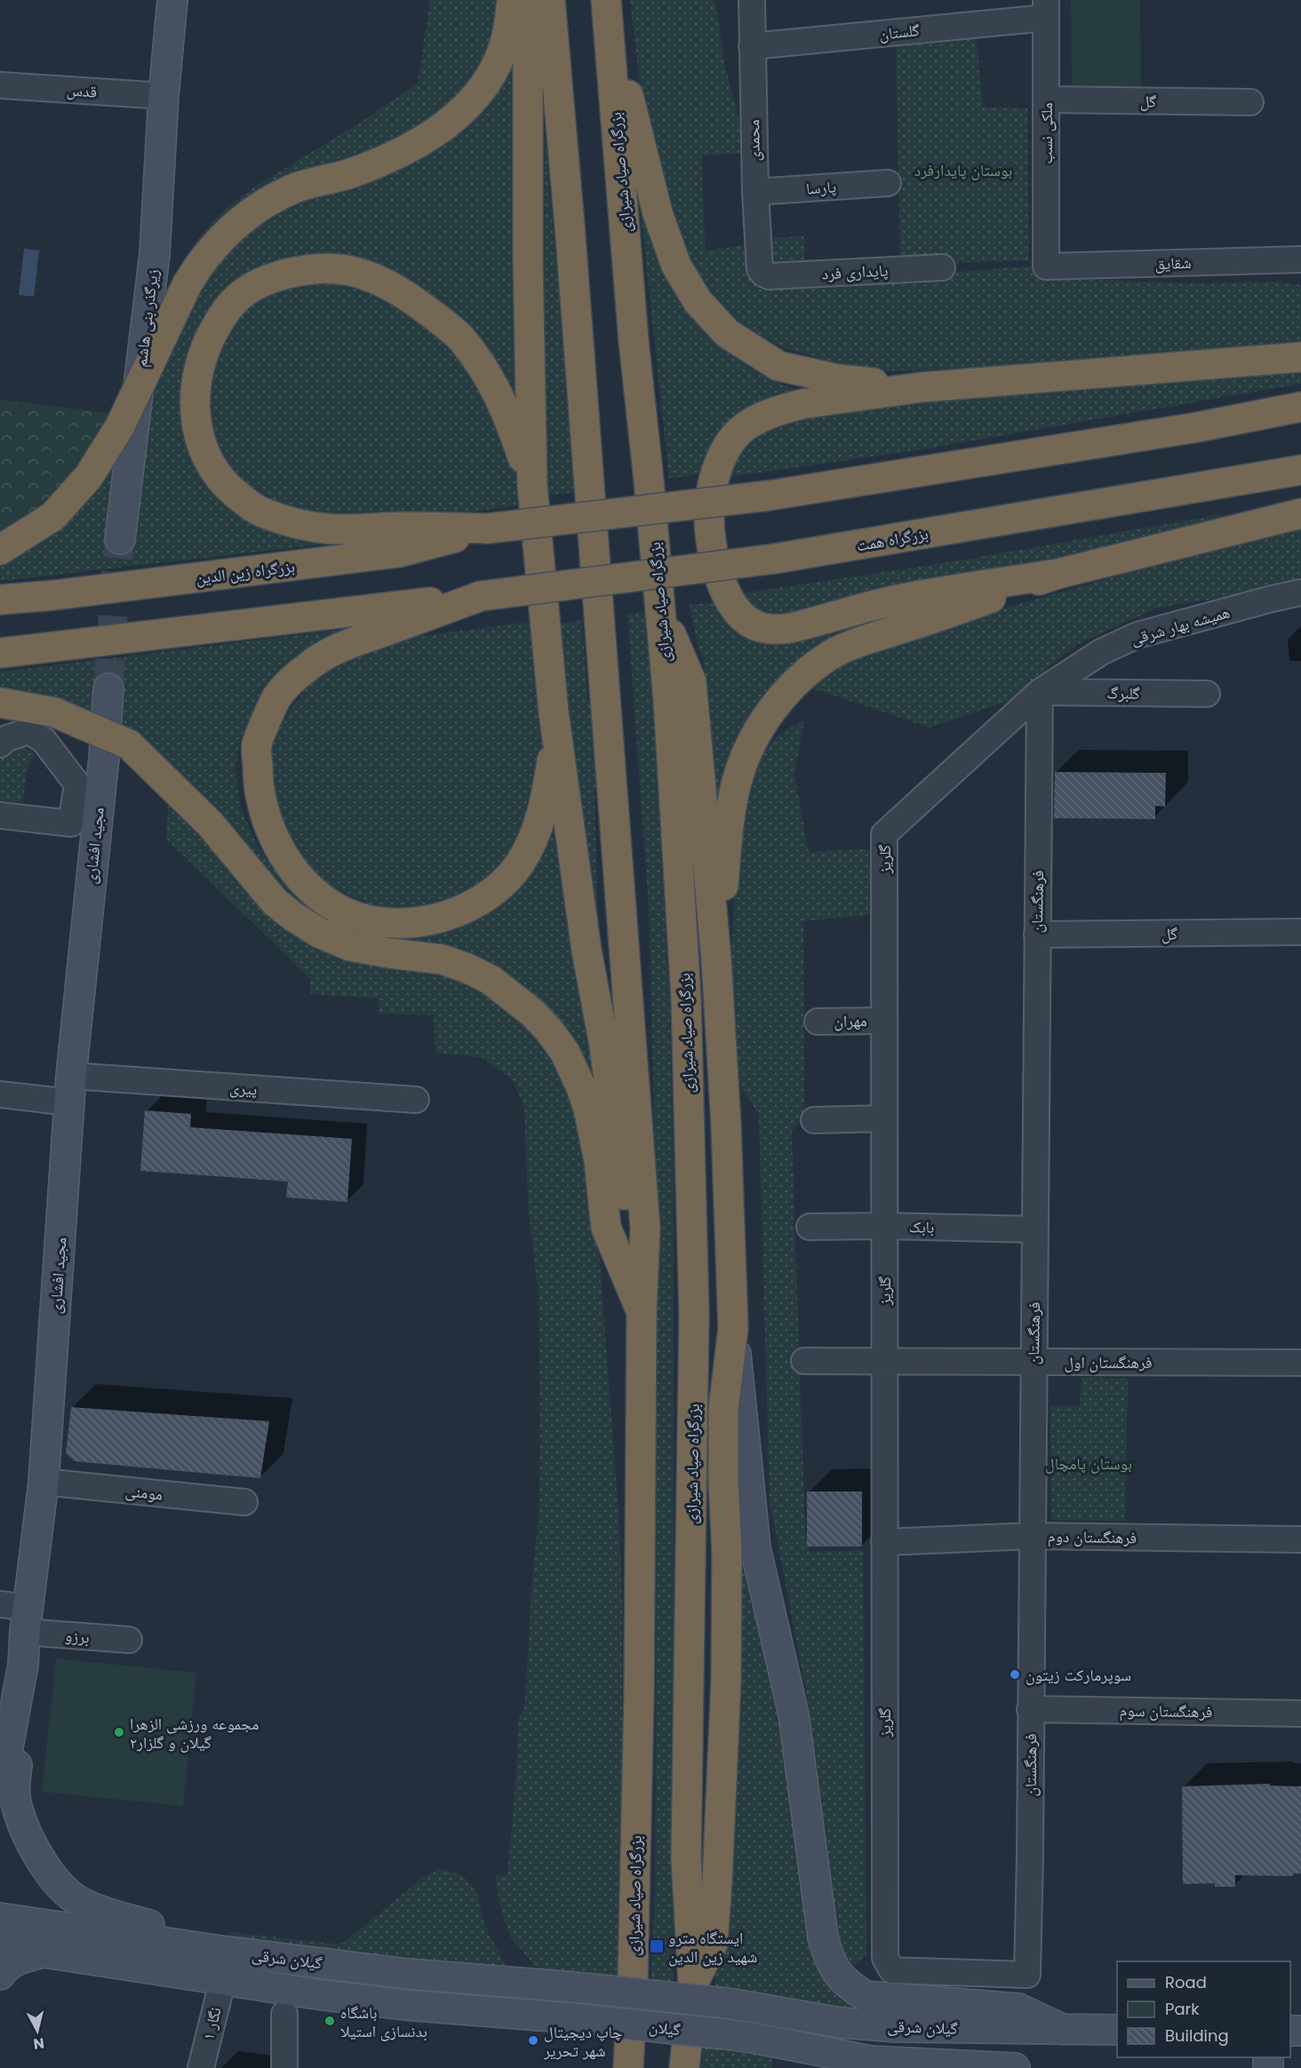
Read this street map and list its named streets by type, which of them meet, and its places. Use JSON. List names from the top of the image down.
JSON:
{
  "streets": {
    "highway": ["بزرگراه صیاد شیرازی", "بزرگراه همت", "بزرگراه زین الدین"],
    "main road": [
      "زیرگذر بنی هاشم",
      "مجید افشاری",
      "گیلان شرقی",
      "گیلان"
    ],
    "street": [
      "گلستان",
      "قدس",
      "گل",
      "ملکی نسب",
      "محمدی",
      "پارسا",
      "شقایق",
      "پایداری فرد",
      "همیشه بهار شرقی",
      "گلبرگ",
      "گلریز",
      "فرهنگستان",
      "مهران",
      "پیری",
      "بابک",
      "فرهنگستان اول",
      "مومنی",
      "فرهنگستان دوم",
      "برزو",
      "فرهنگستان سوم",
      "نگار ۱"
    ]
  },
  "crossings": [
    ["گلستان", "ملکی نسب"],
    ["گلستان", "محمدی"],
    ["قدس", "زیرگذر بنی هاشم"],
    ["گل", "ملکی نسب"],
    ["گل", "فرهنگستان"],
    ["ملکی نسب", "شقایق"],
    ["محمدی", "پارسا"],
    ["محمدی", "پایداری فرد"],
    ["همیشه بهار شرقی", "گلبرگ"],
    ["همیشه بهار شرقی", "گلریز"],
    ["همیشه بهار شرقی", "فرهنگستان"],
    ["گلبرگ", "گلریز"],
    ["گلبرگ", "فرهنگستان"],
    ["مجید افشاری", "پیری"],
    ["مجید افشاری", "مومنی"],
    ["مجید افشاری", "برزو"],
    ["گلریز", "فرهنگستان"],
    ["گلریز", "مهران"],
    ["گلریز", "بابک"],
    ["گلریز", "فرهنگستان اول"],
    ["گلریز", "فرهنگستان دوم"],
    ["فرهنگستان", "بابک"],
    ["فرهنگستان", "فرهنگستان اول"],
    ["فرهنگستان", "فرهنگستان دوم"],
    ["فرهنگستان", "فرهنگستان سوم"],
    ["گیلان شرقی", "نگار ۱"],
    ["گیلان شرقی", "گیلان"]
  ],
  "parks": ["بوستان پایدارفرد", "بوستان پامچال"],
  "places": {
    "other": [
      "سوپرمارکت زیتون",
      "مجموعه ورزشی الزهرا گیلان و گلزار۲",
      "باشگاه بدنسازی استیلا",
      "چاپ دیجیتال شهر تحریر"
    ],
    "transit": ["ایستگاه مترو شهید زین الدین"]
  },
  "legend": ["Road", "Park", "Building"],
  "north": "bottom"
}
